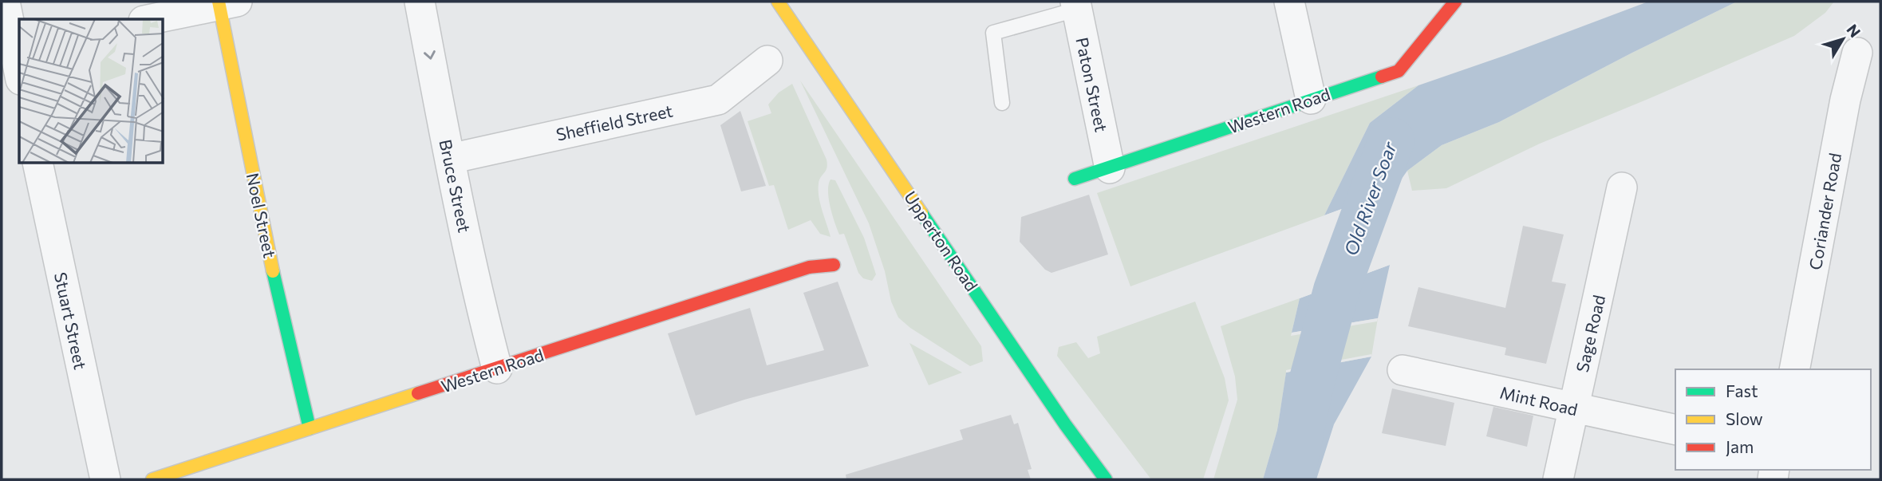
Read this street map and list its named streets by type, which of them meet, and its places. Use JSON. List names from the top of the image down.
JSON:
{
  "streets": {
    "street": [
      "Paton Street",
      "Western Road",
      "Sheffield Street",
      "Bruce Street",
      "Coriander Road",
      "Noel Street",
      "Upperton Road",
      "Stuart Street",
      "Sage Road",
      "Mint Road"
    ]
  },
  "crossings": [
    ["Paton Street", "Western Road"],
    ["Western Road", "Bruce Street"],
    ["Western Road", "Noel Street"],
    ["Sheffield Street", "Bruce Street"],
    ["Sage Road", "Mint Road"]
  ],
  "one_way": ["Bruce Street"],
  "water": ["Old River Soar"],
  "legend": ["Fast", "Slow", "Jam"],
  "north": "top right"
}
